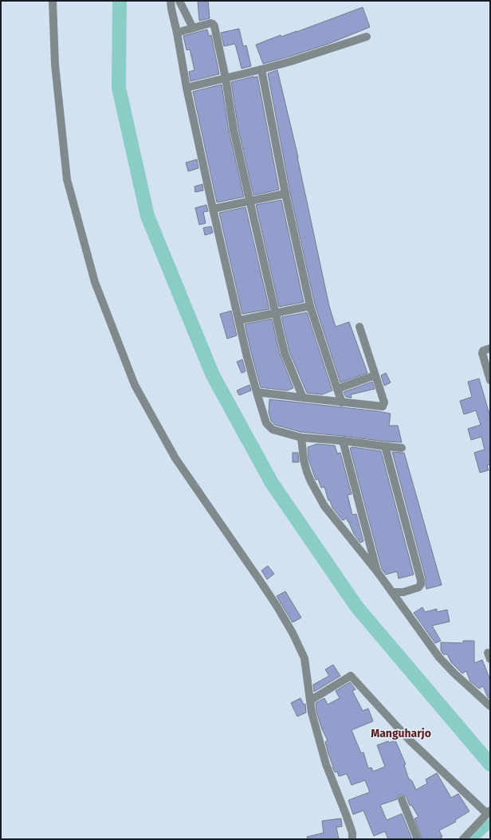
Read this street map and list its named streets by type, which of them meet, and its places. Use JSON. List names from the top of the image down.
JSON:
{
  "districts": ["Manguharjo"]
}
